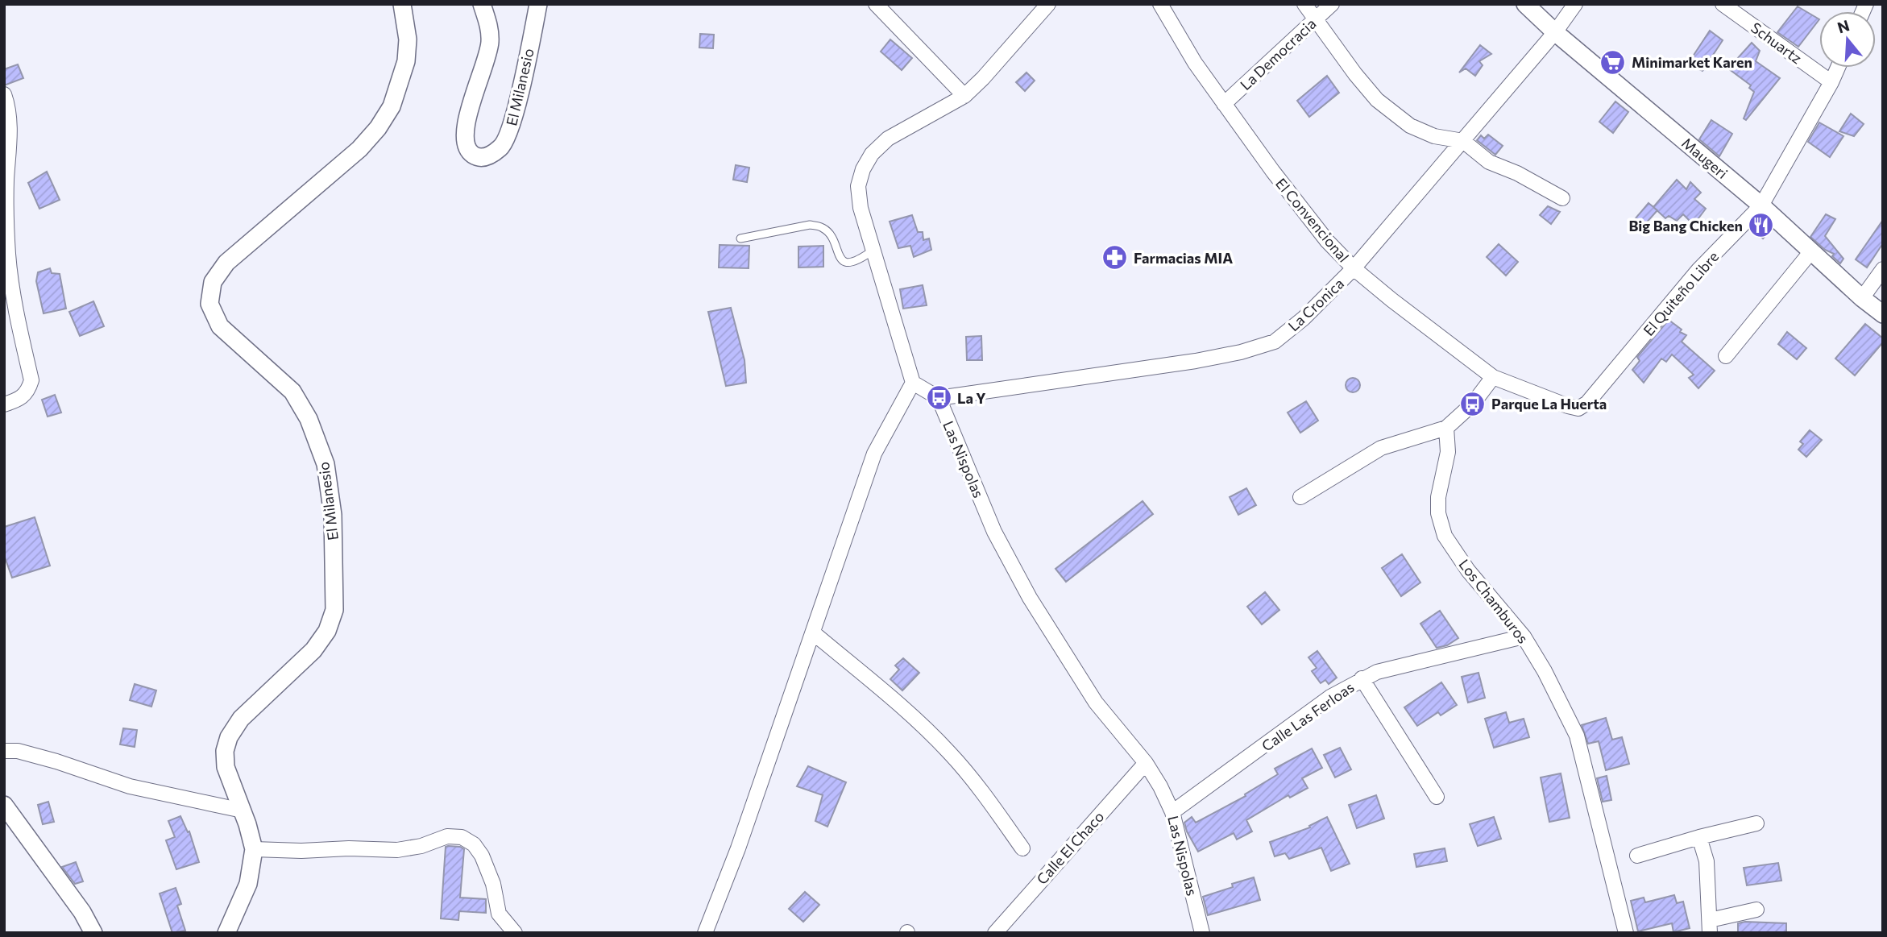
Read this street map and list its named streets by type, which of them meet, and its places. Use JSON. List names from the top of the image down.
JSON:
{
  "streets": {
    "street": [
      "Schuartz",
      "La Democracia",
      "El Milanesio",
      "Maugeri",
      "El Convencional",
      "El Quiteño Libre",
      "La Cronica",
      "Las Nispolas",
      "Los Chamburos",
      "Calle Las Ferloas",
      "Calle El Chaco"
    ]
  },
  "crossings": [
    ["Schuartz", "El Quiteño Libre"],
    ["La Democracia", "El Convencional"],
    ["Maugeri", "El Quiteño Libre"],
    ["Maugeri", "La Cronica"],
    ["El Convencional", "El Quiteño Libre"],
    ["El Convencional", "La Cronica"],
    ["La Cronica", "Las Nispolas"],
    ["Las Nispolas", "Calle Las Ferloas"],
    ["Las Nispolas", "Calle El Chaco"],
    ["Los Chamburos", "Calle Las Ferloas"]
  ],
  "places": {
    "supermarket": ["Minimarket Karen"],
    "restaurant": ["Big Bang Chicken"],
    "pharmacy": ["Farmacias MIA"],
    "bus stop": ["La Y", "Parque La Huerta"]
  },
  "north": "top"
}
